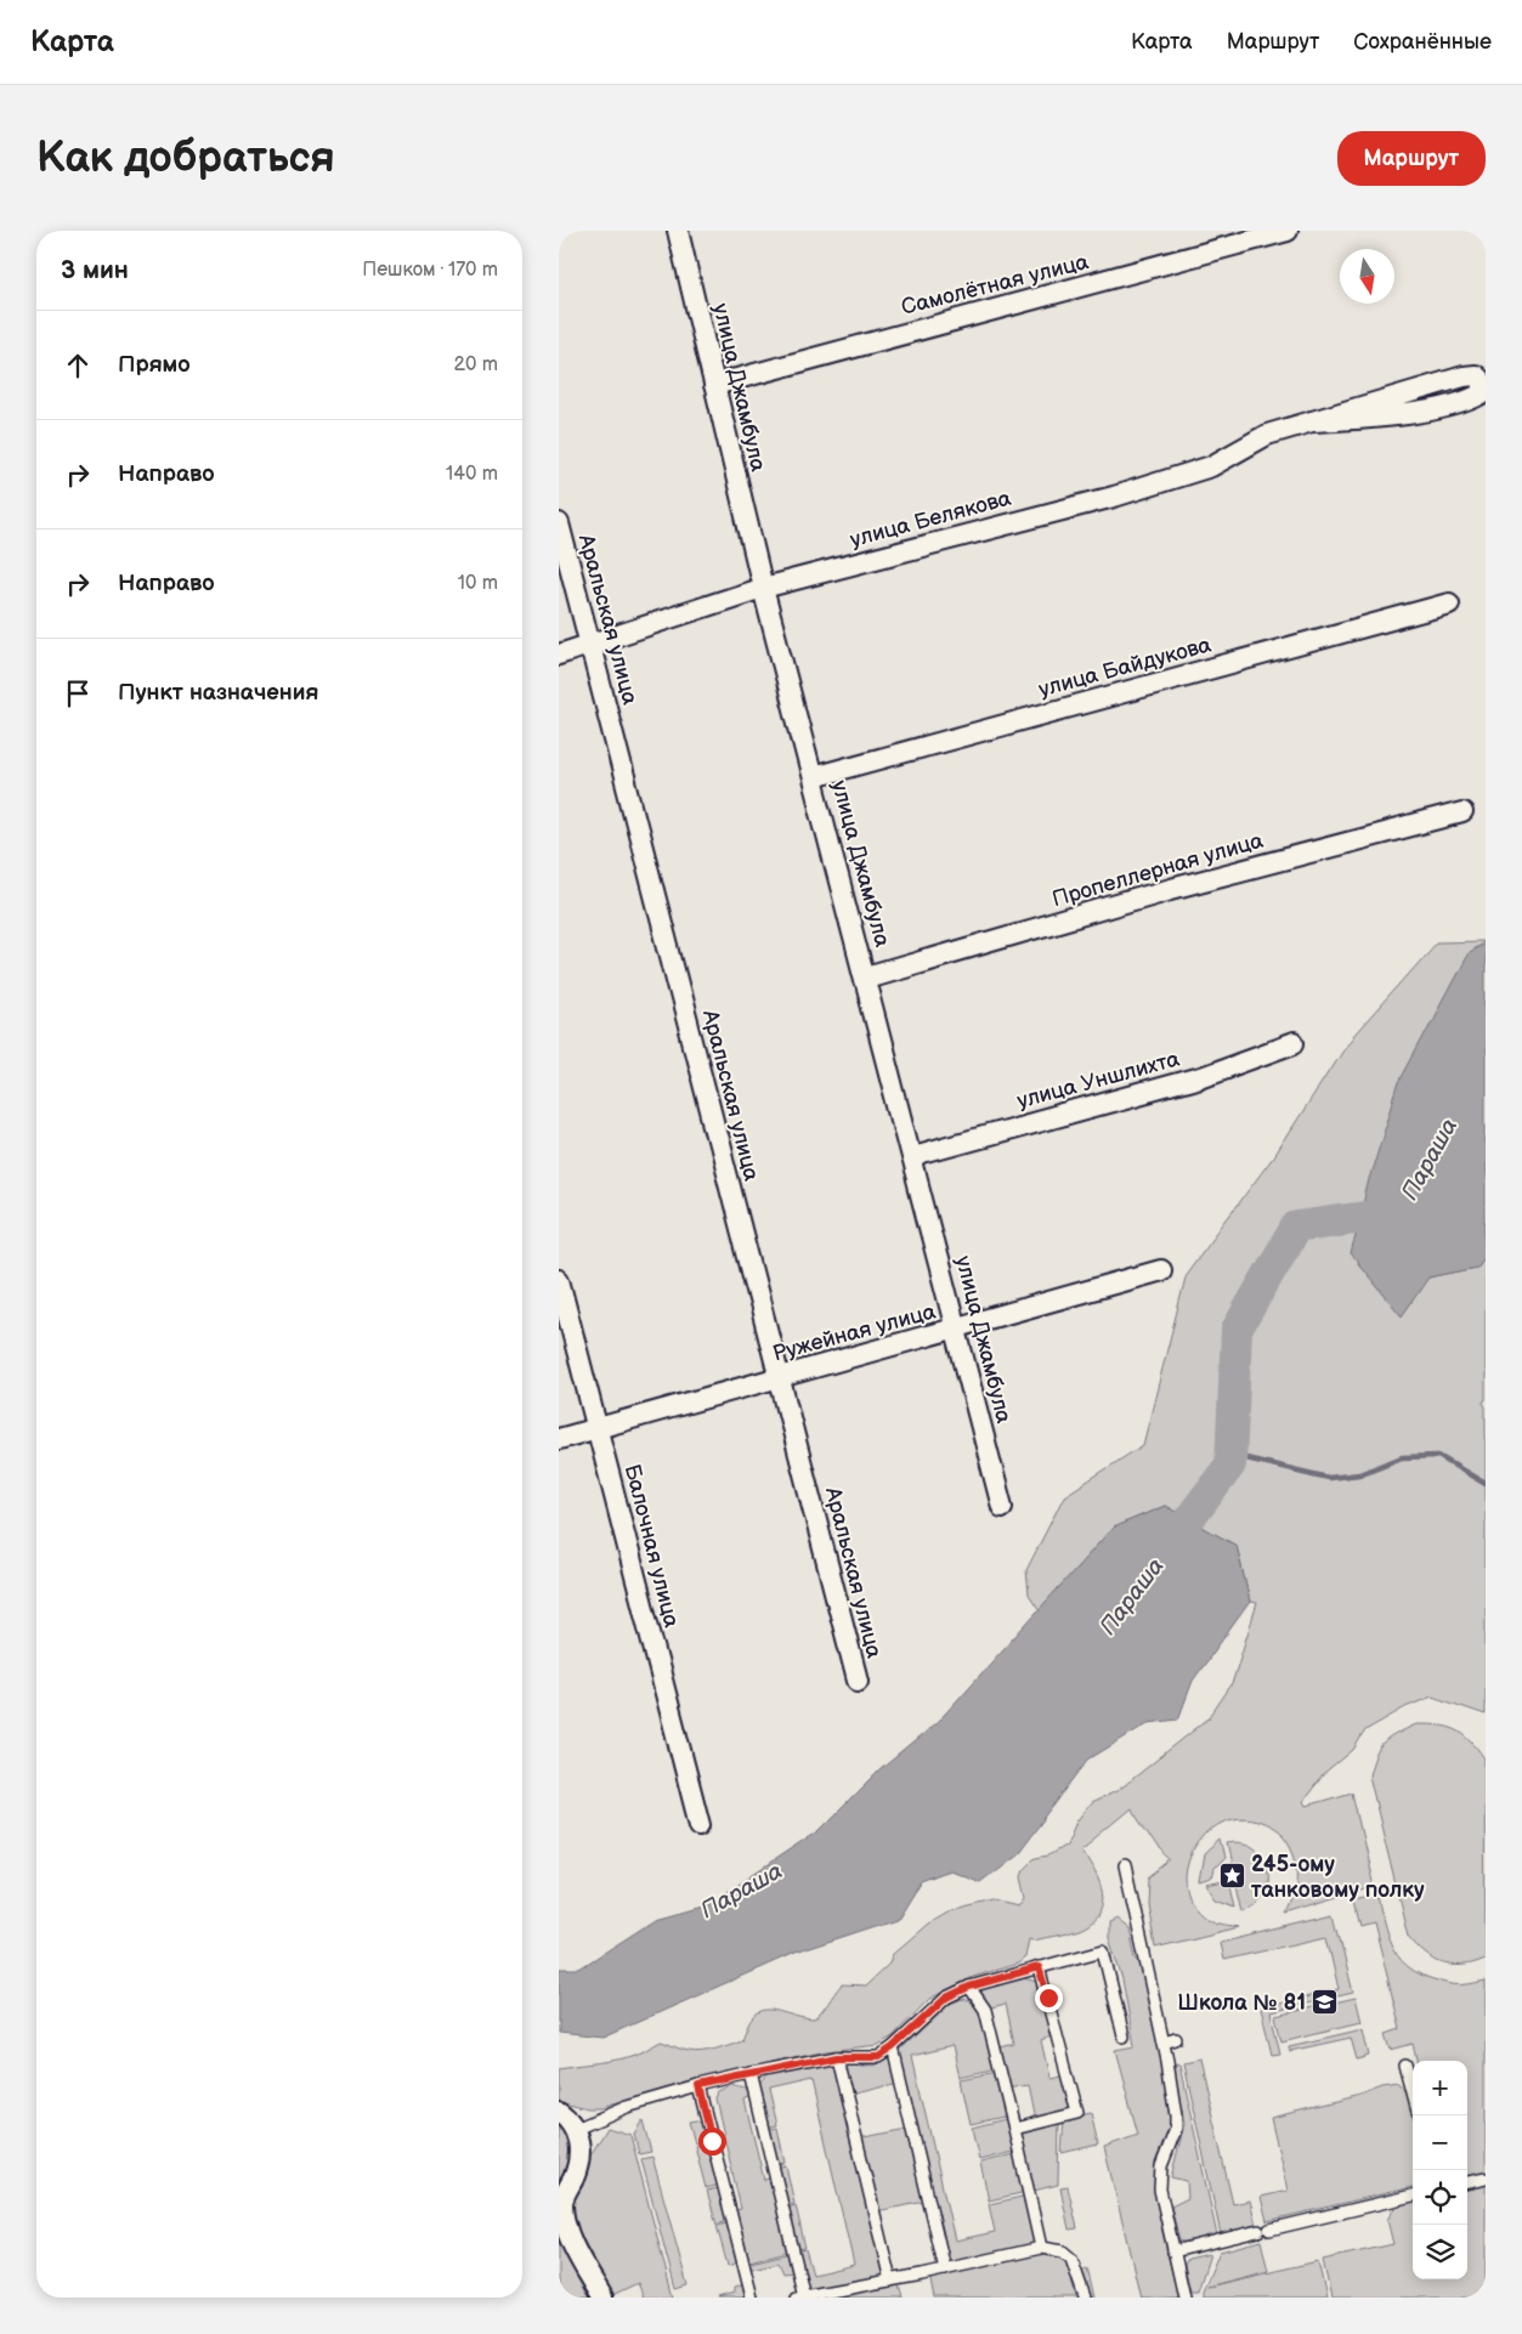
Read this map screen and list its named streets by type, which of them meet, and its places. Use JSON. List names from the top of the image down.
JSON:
{
  "streets": {
    "street": [
      "Самолётная улица",
      "улица Джамбула",
      "улица Белякова",
      "Аральская улица",
      "улица Байдукова",
      "Пропеллерная улица",
      "улица Уншлихта",
      "Ружейная улица",
      "Балочная улица"
    ]
  },
  "crossings": [
    ["Самолётная улица", "улица Джамбула"],
    ["улица Джамбула", "улица Белякова"],
    ["улица Джамбула", "улица Байдукова"],
    ["улица Джамбула", "Пропеллерная улица"],
    ["улица Джамбула", "улица Уншлихта"],
    ["улица Джамбула", "Ружейная улица"],
    ["улица Белякова", "Аральская улица"],
    ["Аральская улица", "Ружейная улица"],
    ["Ружейная улица", "Балочная улица"]
  ],
  "water": ["Параша"],
  "places": {
    "place": ["245-ому танковому полку"],
    "school or university": ["Школа № 81"]
  },
  "north": "bottom",
  "page": {
    "header": "Карта",
    "nav": ["Карта", "Маршрут", "Сохранённые"],
    "buttons": "Маршрут",
    "title": "Как добраться",
    "heading": ["3 мин", "Пешком · 170 m"],
    "list": [
      ["Прямо", "20 m"],
      ["Направо", "140 m"],
      ["Направо", "10 m"],
      "Пункт назначения"
    ],
    "map_buttons": ["+", "−"]
  }
}
